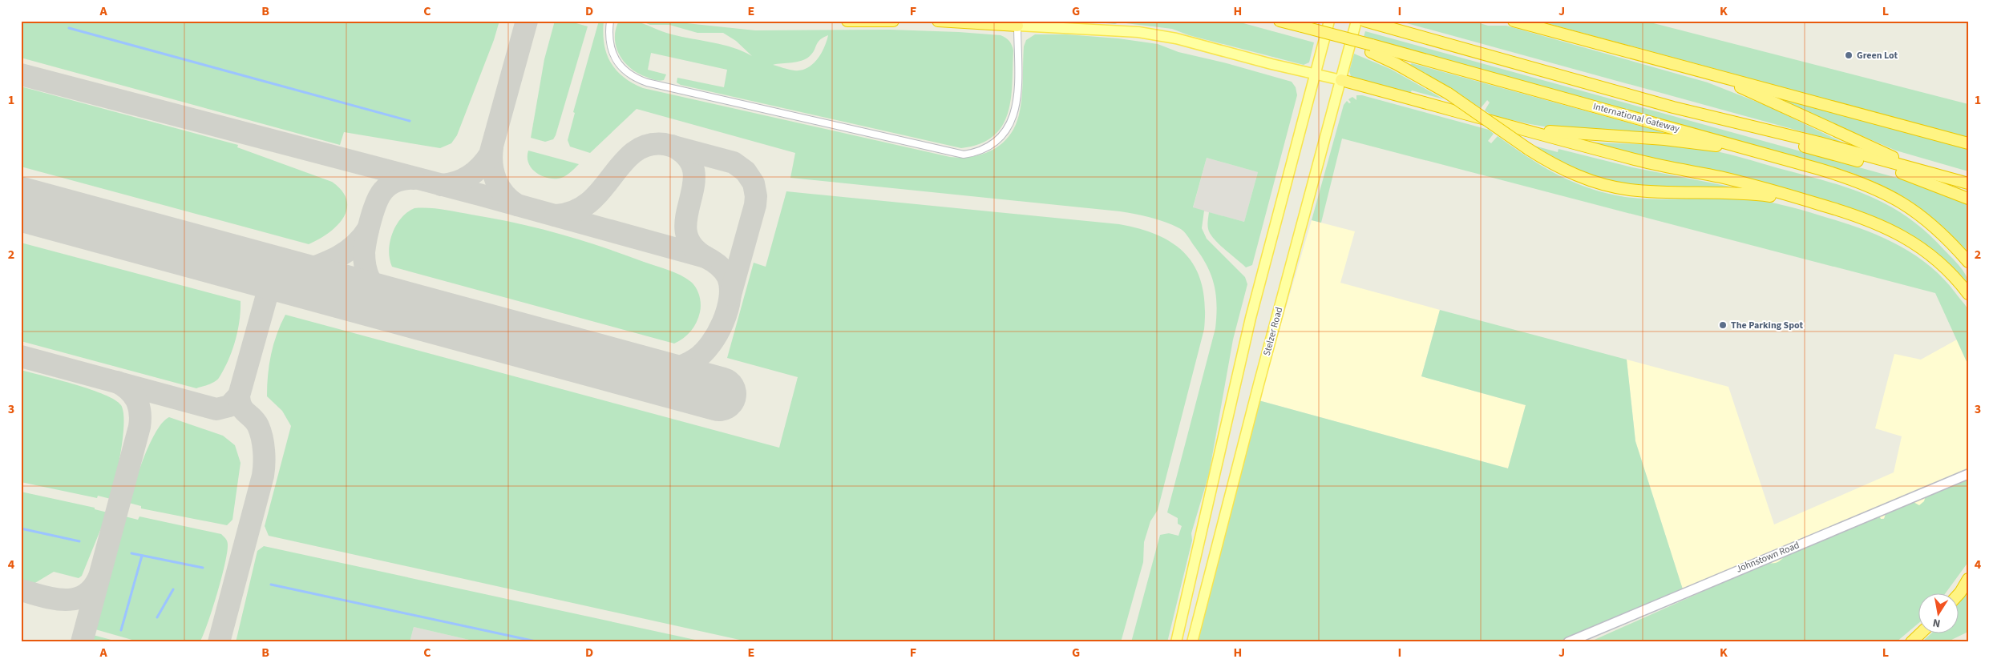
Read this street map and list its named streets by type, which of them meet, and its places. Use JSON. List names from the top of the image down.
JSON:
{
  "streets": {
    "highway": ["International Gateway"],
    "main road": ["Stelzer Road", "Johnstown Road"]
  },
  "places": ["Green Lot", "The Parking Spot"],
  "north": "bottom",
  "grid": {
    "columns": [
      "A",
      "B",
      "C",
      "D",
      "E",
      "F",
      "G",
      "H",
      "I",
      "J",
      "K",
      "L"
    ],
    "rows": [
      "1",
      "2",
      "3",
      "4"
    ]
  }
}
